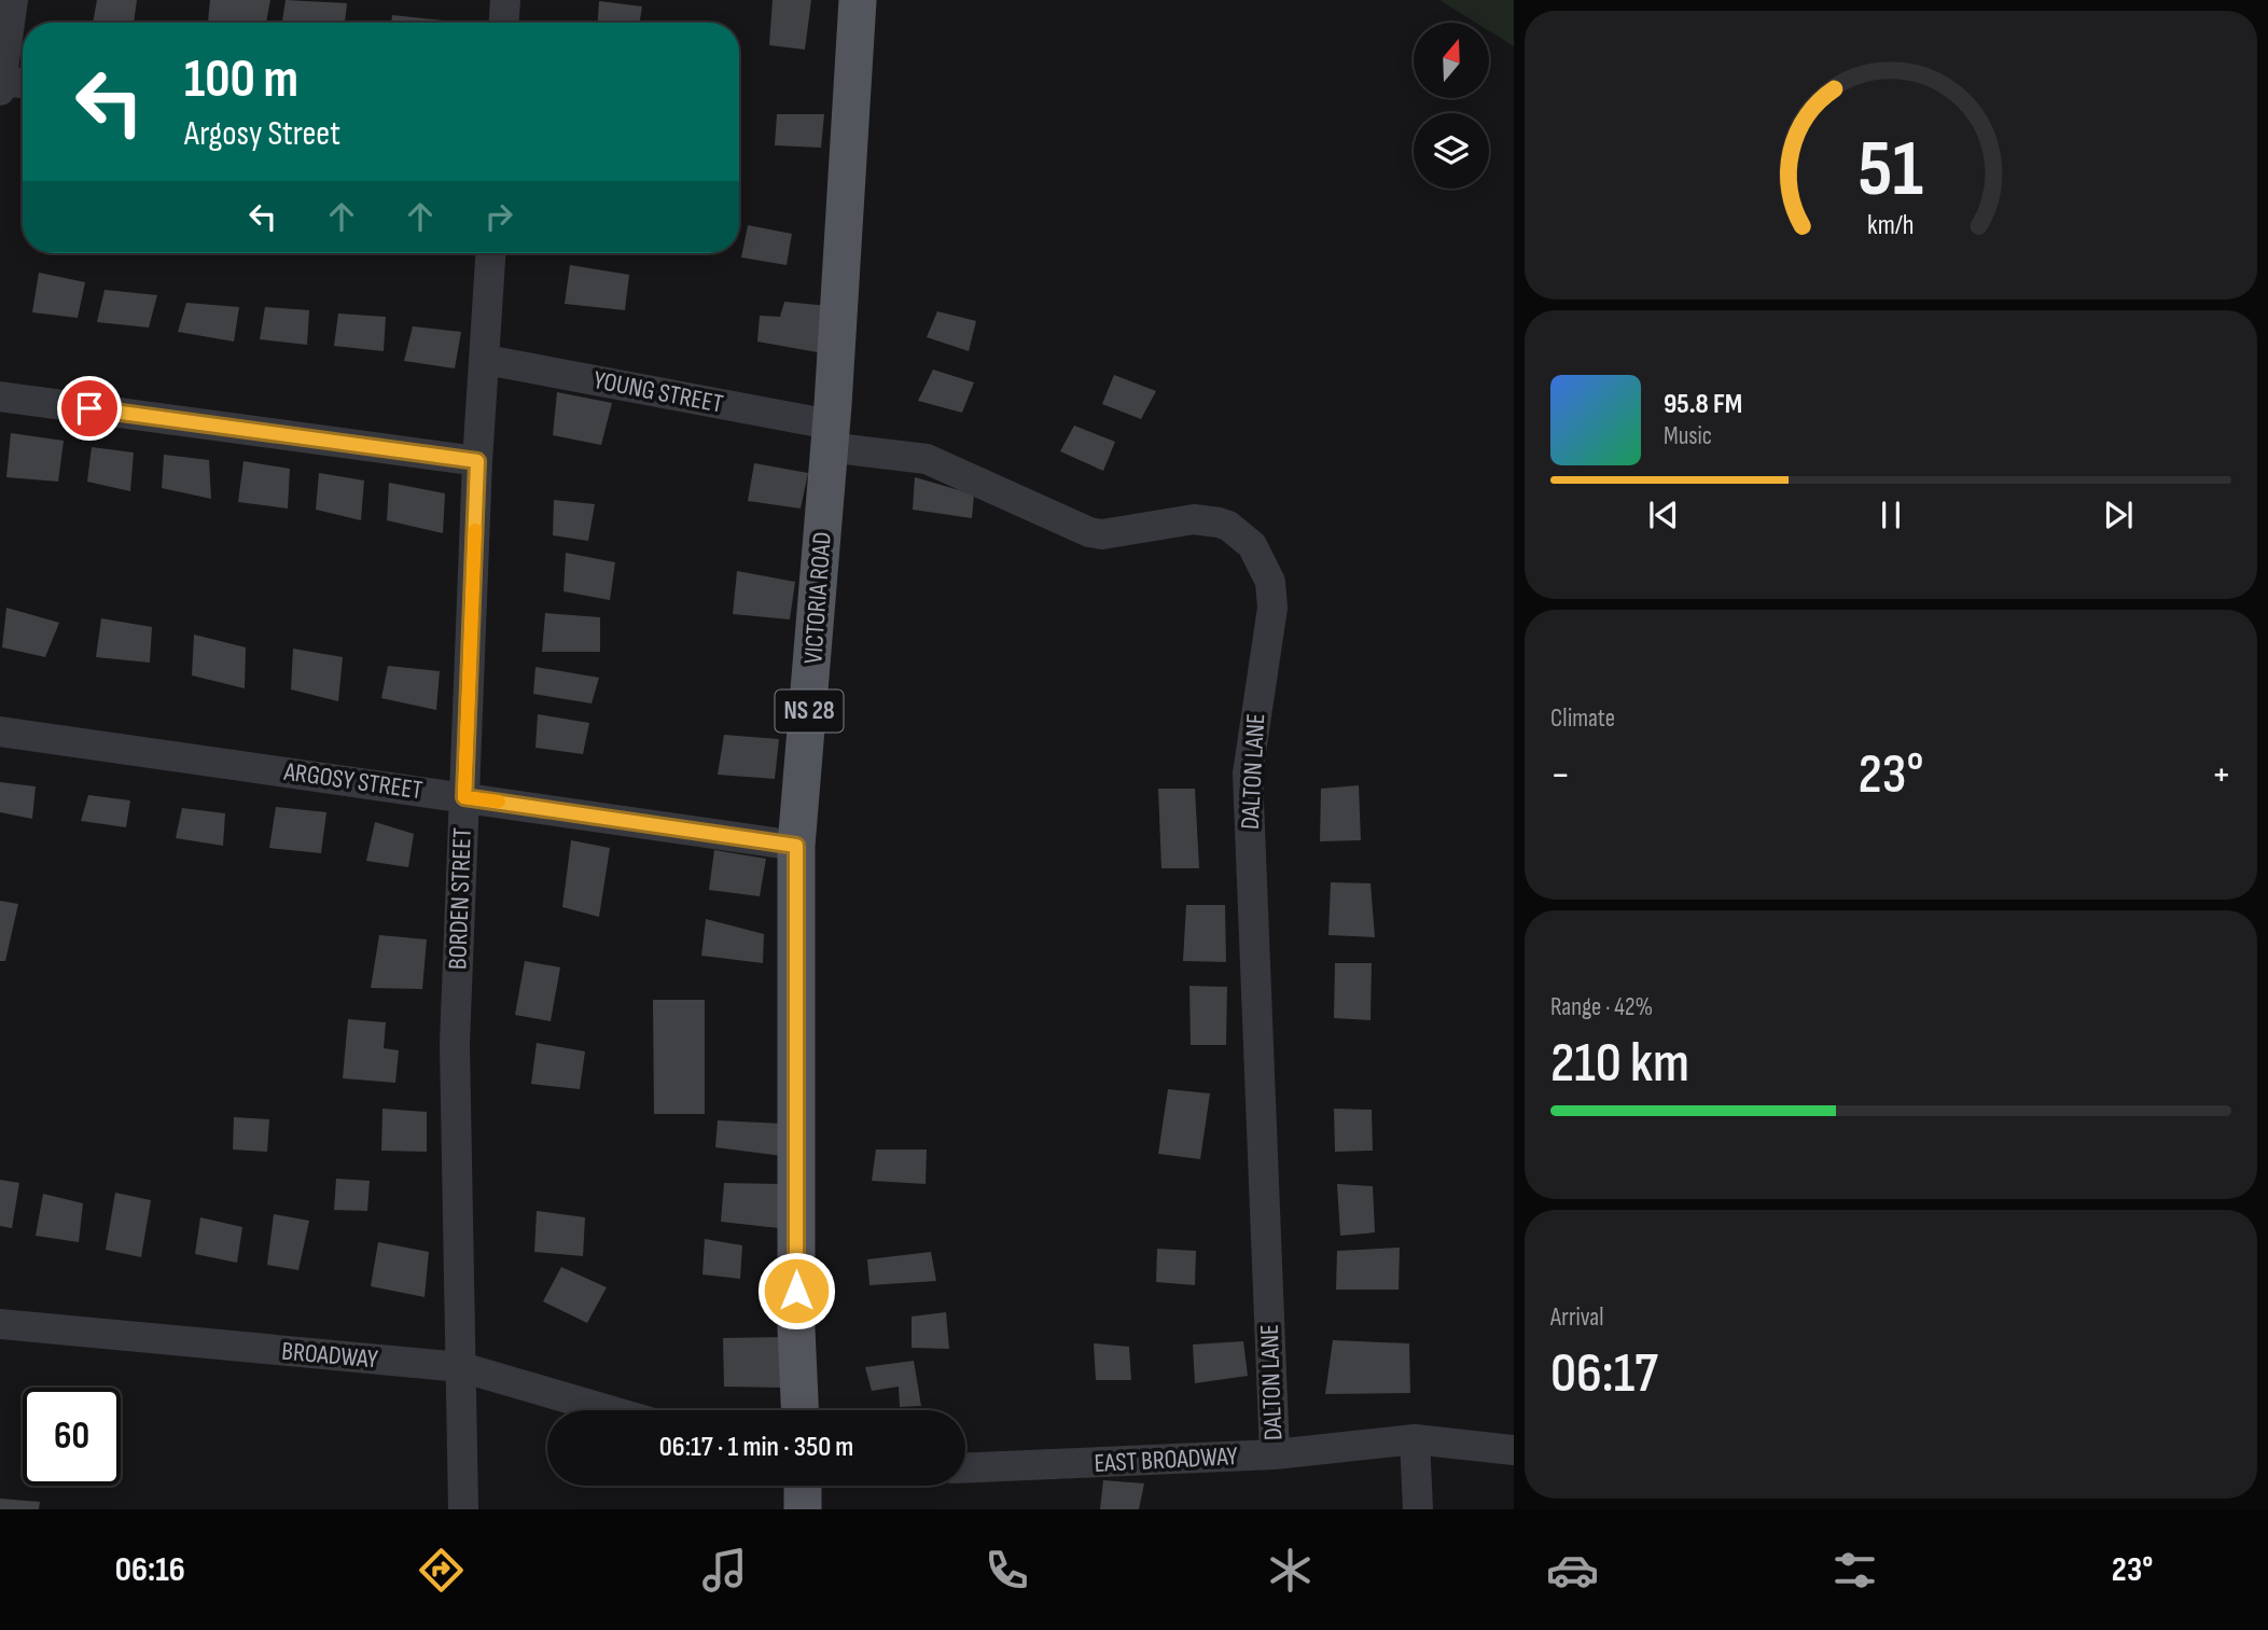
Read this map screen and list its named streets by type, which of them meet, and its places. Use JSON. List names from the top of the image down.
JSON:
{
  "streets": {
    "main road": ["VICTORIA ROAD", "NS 28"],
    "street": [
      "YOUNG STREET",
      "DALTON LANE",
      "ARGOSY STREET",
      "BORDEN STREET",
      "BROADWAY",
      "EAST BROADWAY"
    ]
  },
  "crossings": [
    ["YOUNG STREET", "VICTORIA ROAD"],
    ["YOUNG STREET", "DALTON LANE"],
    ["YOUNG STREET", "BORDEN STREET"],
    ["VICTORIA ROAD", "DALTON LANE"],
    ["VICTORIA ROAD", "ARGOSY STREET"],
    ["DALTON LANE", "EAST BROADWAY"],
    ["ARGOSY STREET", "BORDEN STREET"],
    ["BORDEN STREET", "BROADWAY"]
  ],
  "north": "top",
  "page": {
    "turn": ["100 m", "Argosy Street"],
    "song": ["95.8 FM", "Music"],
    "tile": [
      "Climate",
      ["Range · 42%", "210 km"],
      ["Arrival", "06:17"]
    ],
    "heat": ["−", "23°", "+"],
    "limit": "60",
    "trip": "06:17 · 1 min · 350 m",
    "tabs": ["06:16", "23°"],
    "gauge": ["51", "km/h"]
  }
}
